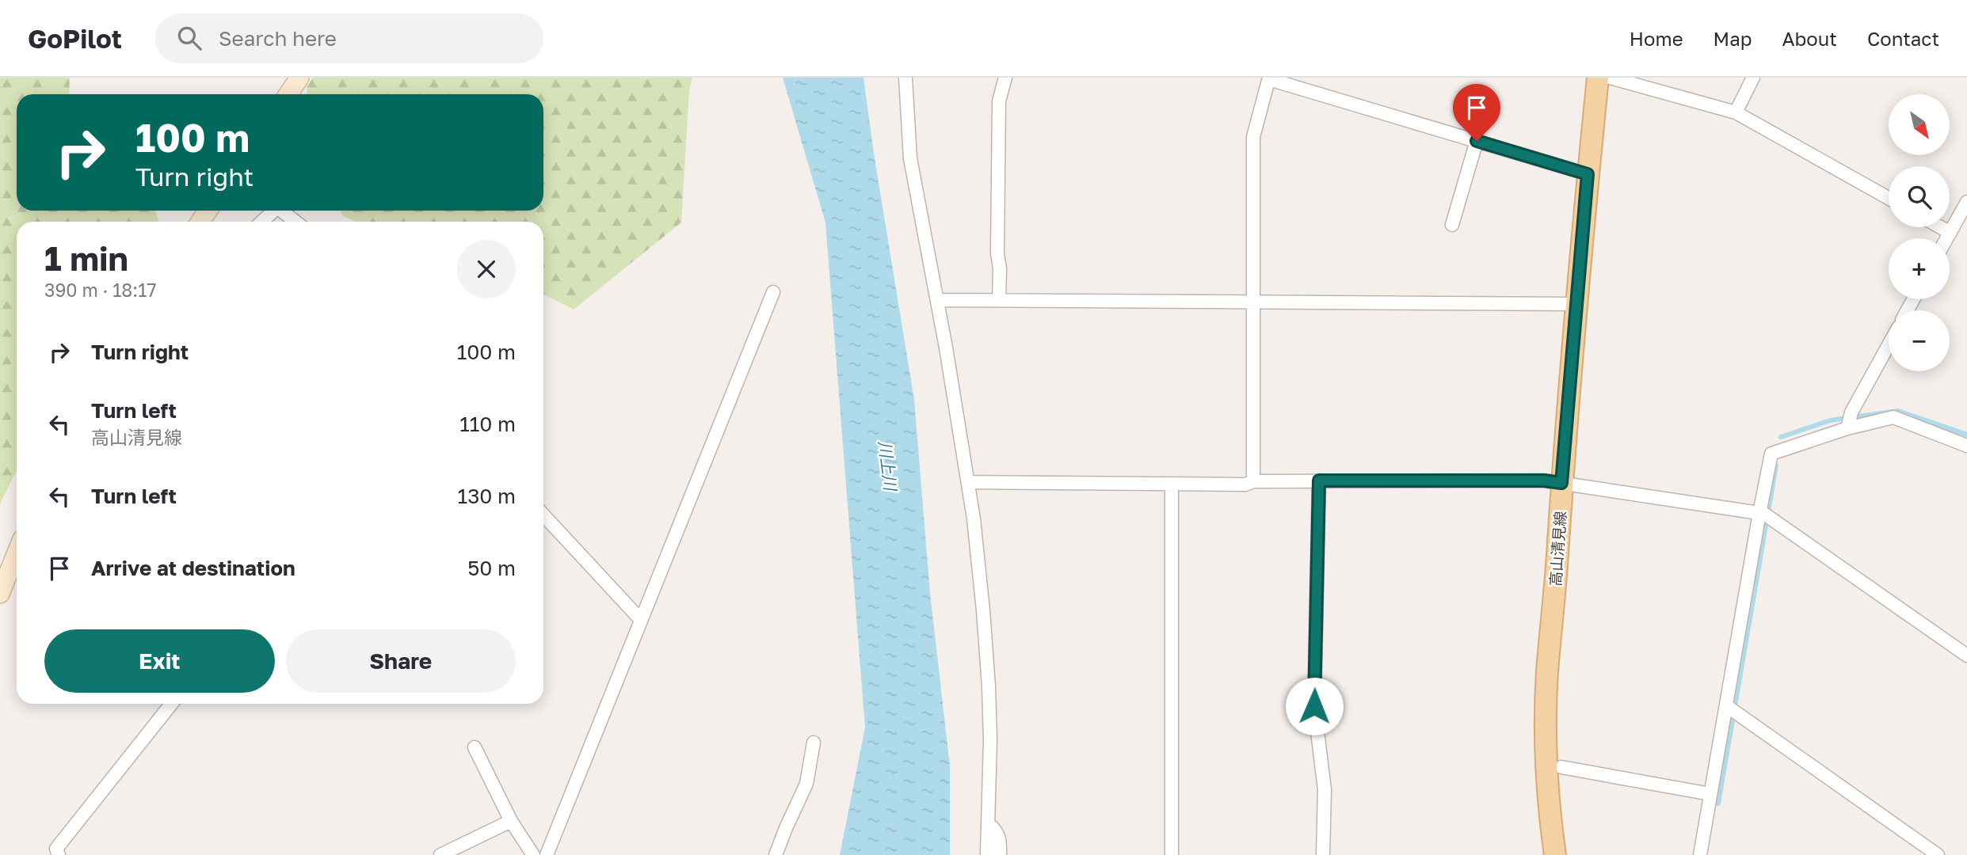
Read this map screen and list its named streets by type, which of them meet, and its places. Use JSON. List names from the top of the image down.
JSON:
{
  "streets": {
    "main road": ["高山清見線"]
  },
  "water": ["川上川"],
  "north": "bottom right",
  "page": {
    "header": "GoPilot",
    "search": "Search here",
    "nav": [
      "Home",
      "Map",
      "About",
      "Contact"
    ],
    "map_buttons": ["+", "−"],
    "turn": ["100 m", "Turn right"],
    "heading": ["1 min", "390 m · 18:17"],
    "list": [
      {
        "name": "Turn right",
        "value": "100 m"
      },
      {
        "name": "Turn left",
        "note": "高山清見線",
        "value": "110 m"
      },
      {
        "name": "Turn left",
        "value": "130 m"
      },
      {
        "name": "Arrive at destination",
        "value": "50 m"
      }
    ],
    "buttons": ["Exit", "Share"]
  }
}
